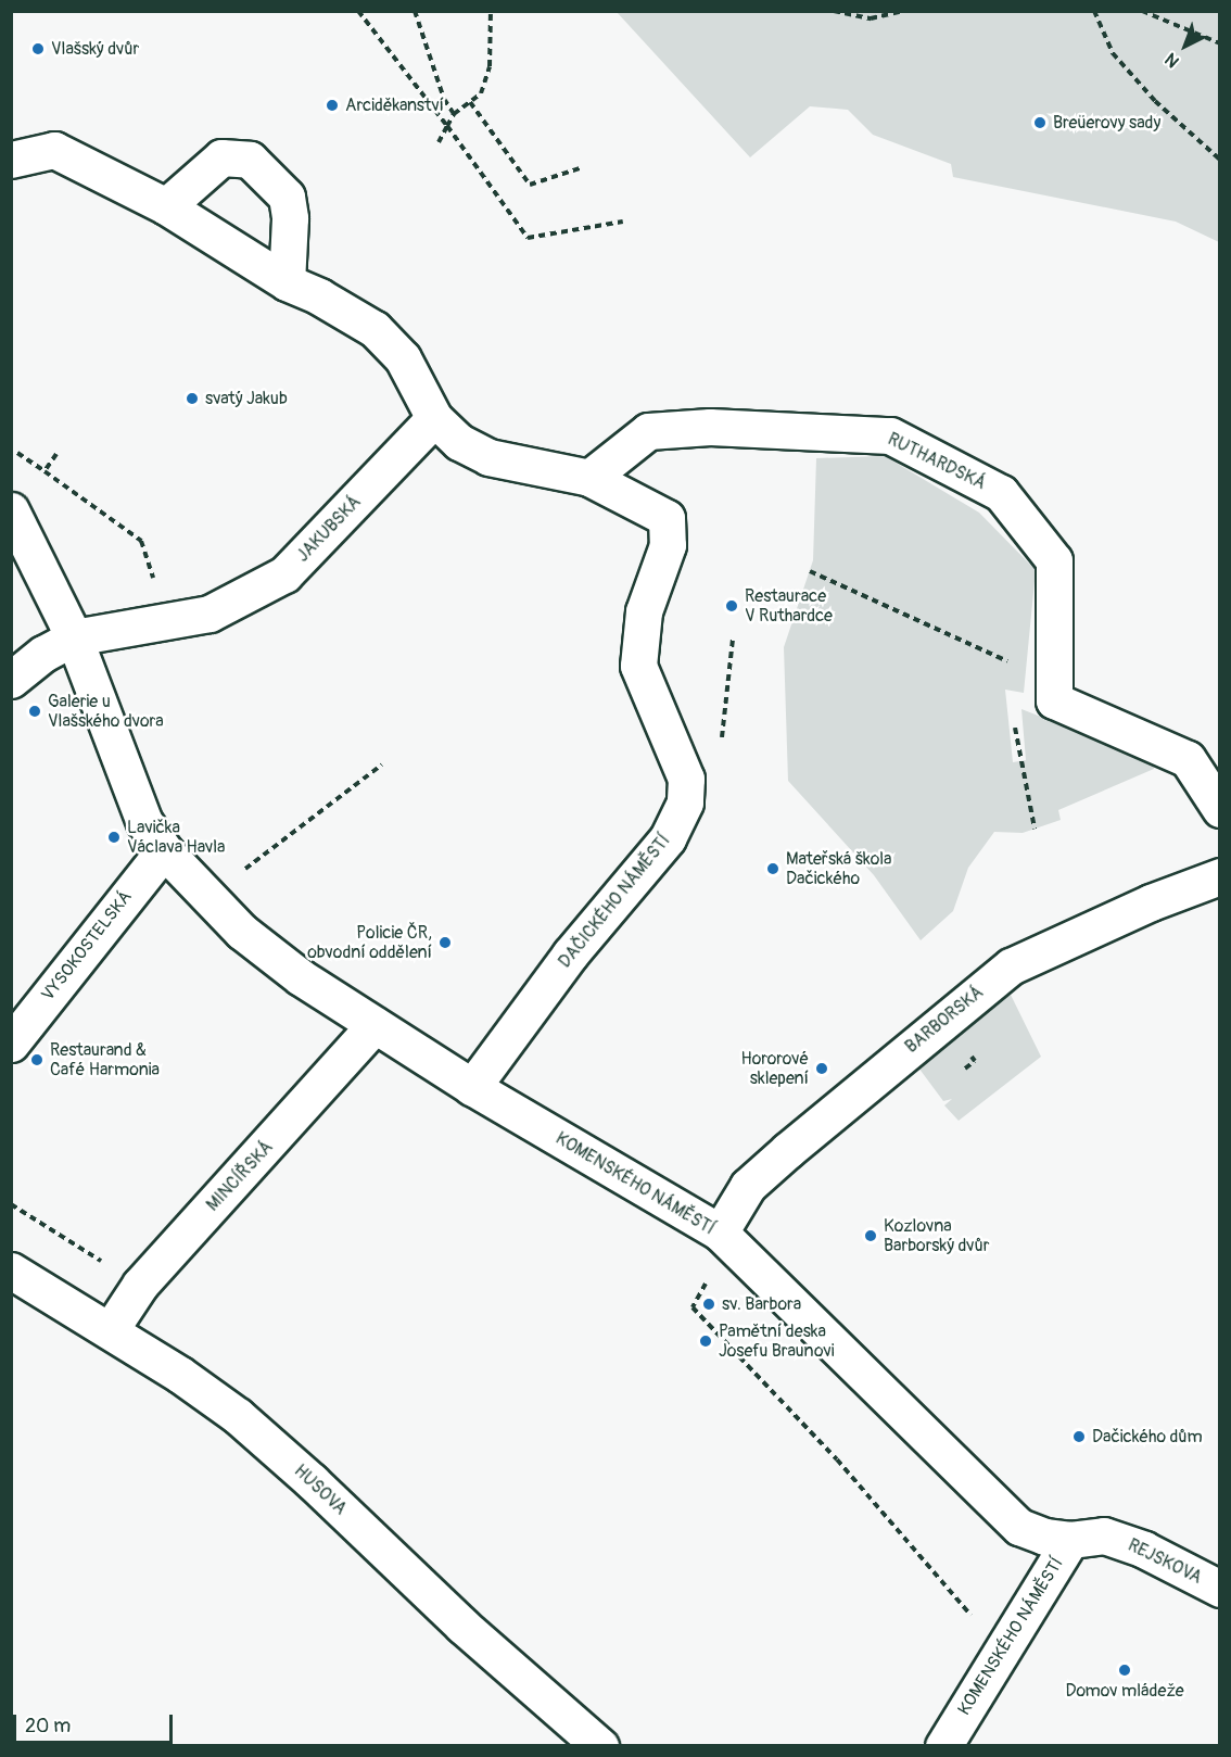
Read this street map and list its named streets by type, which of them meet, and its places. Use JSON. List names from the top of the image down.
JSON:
{
  "streets": {
    "street": [
      "RUTHARDSKÁ",
      "JAKUBSKÁ",
      "DAČICKÉHO NÁMĚSTÍ",
      "VYSOKOSTELSKÁ",
      "BARBORSKÁ",
      "MINCÍŘSKÁ",
      "KOMENSKÉHO NÁMĚSTÍ",
      "HUSOVA",
      "REJSKOVA"
    ]
  },
  "crossings": [
    ["JAKUBSKÁ", "KOMENSKÉHO NÁMĚSTÍ"],
    ["DAČICKÉHO NÁMĚSTÍ", "KOMENSKÉHO NÁMĚSTÍ"],
    ["VYSOKOSTELSKÁ", "KOMENSKÉHO NÁMĚSTÍ"],
    ["BARBORSKÁ", "KOMENSKÉHO NÁMĚSTÍ"],
    ["MINCÍŘSKÁ", "KOMENSKÉHO NÁMĚSTÍ"],
    ["MINCÍŘSKÁ", "HUSOVA"],
    ["KOMENSKÉHO NÁMĚSTÍ", "REJSKOVA"]
  ],
  "places": [
    "Vlašský dvůr",
    "Arciděkanství",
    "Breüerovy sady",
    "svatý Jakub",
    "Restaurace V Ruthardce",
    "Galerie u Vlašského dvora",
    "Lavička Václava Havla",
    "Mateřská škola Dačického",
    "Policie ČR, obvodní oddělení",
    "Restaurand & Café Harmonia",
    "Hororové sklepení",
    "Kozlovna Barborský dvůr",
    "sv. Barbora",
    "Pamětní deska Josefu Braunovi",
    "Dačického dům",
    "Domov mládeže"
  ],
  "scale_bar": "20 m",
  "north": "bottom left"
}
